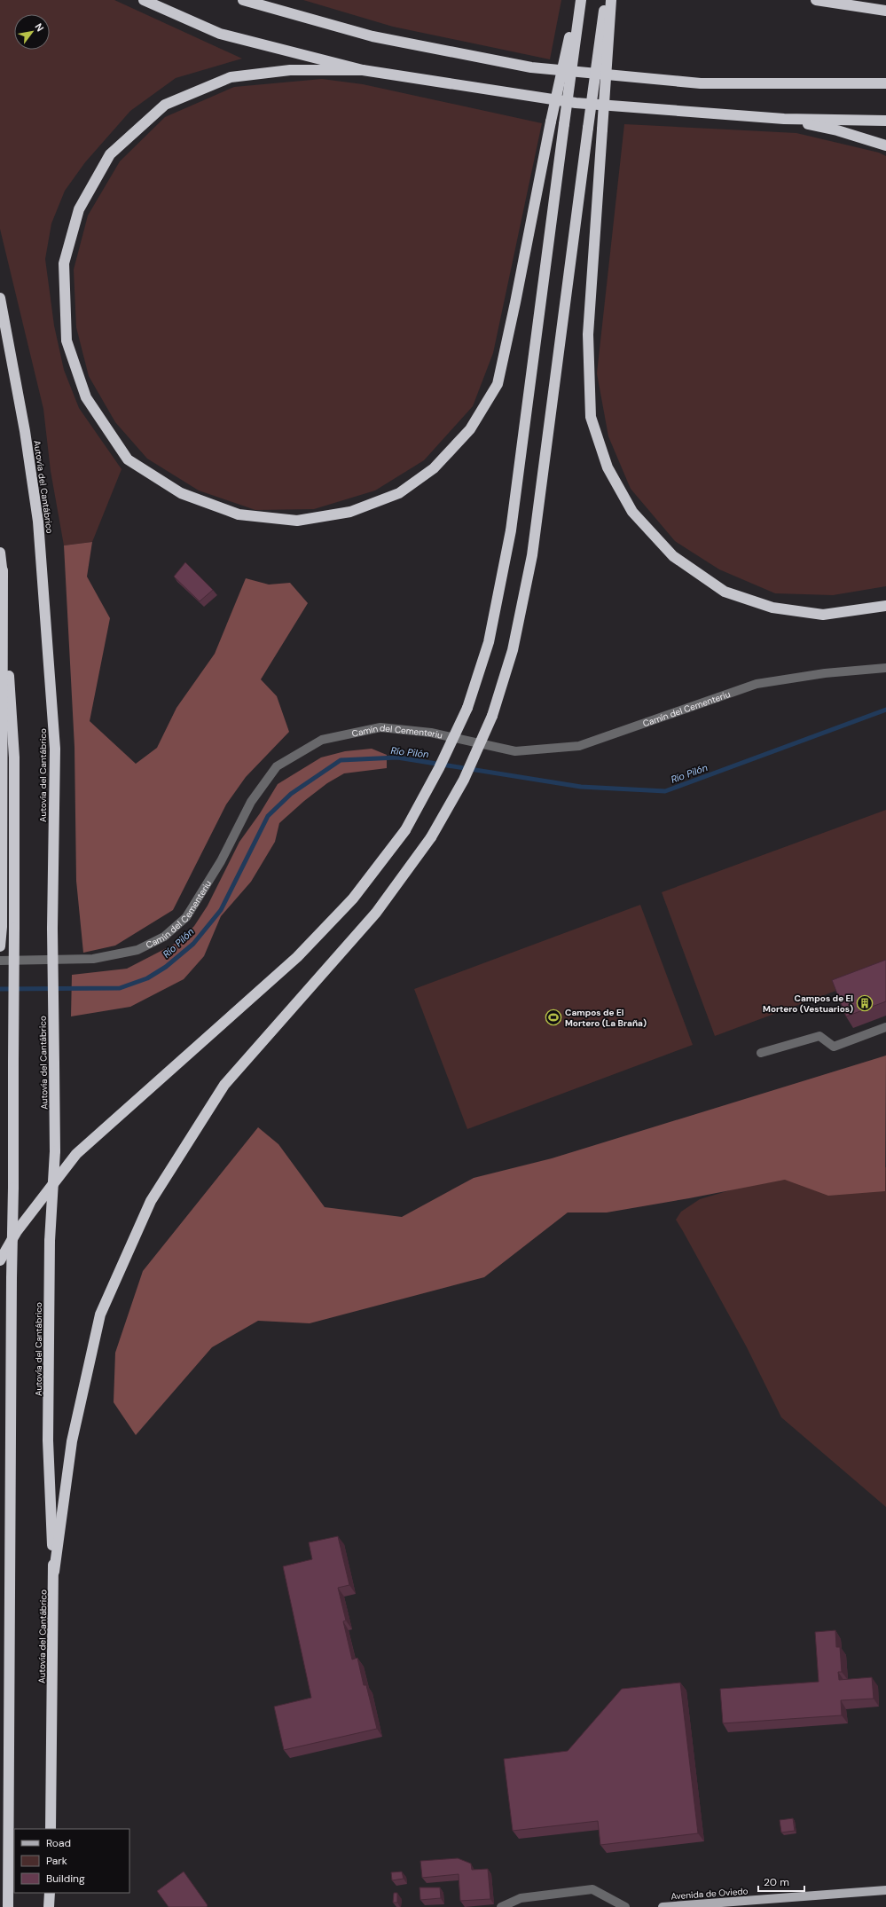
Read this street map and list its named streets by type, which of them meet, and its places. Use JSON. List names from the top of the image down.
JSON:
{
  "streets": {
    "highway": ["Autovía del Cantábrico"],
    "main road": ["Avenida de Oviedo"],
    "street": ["Camín del Cementeriu"]
  },
  "water": ["Río Pilón"],
  "places": {
    "building": ["Campos de El Mortero (Vestuarios)"],
    "sports": ["Campos de El Mortero (La Braña)"]
  },
  "legend": ["Road", "Park", "Building"],
  "scale_bar": "20 m",
  "north": "top right"
}
